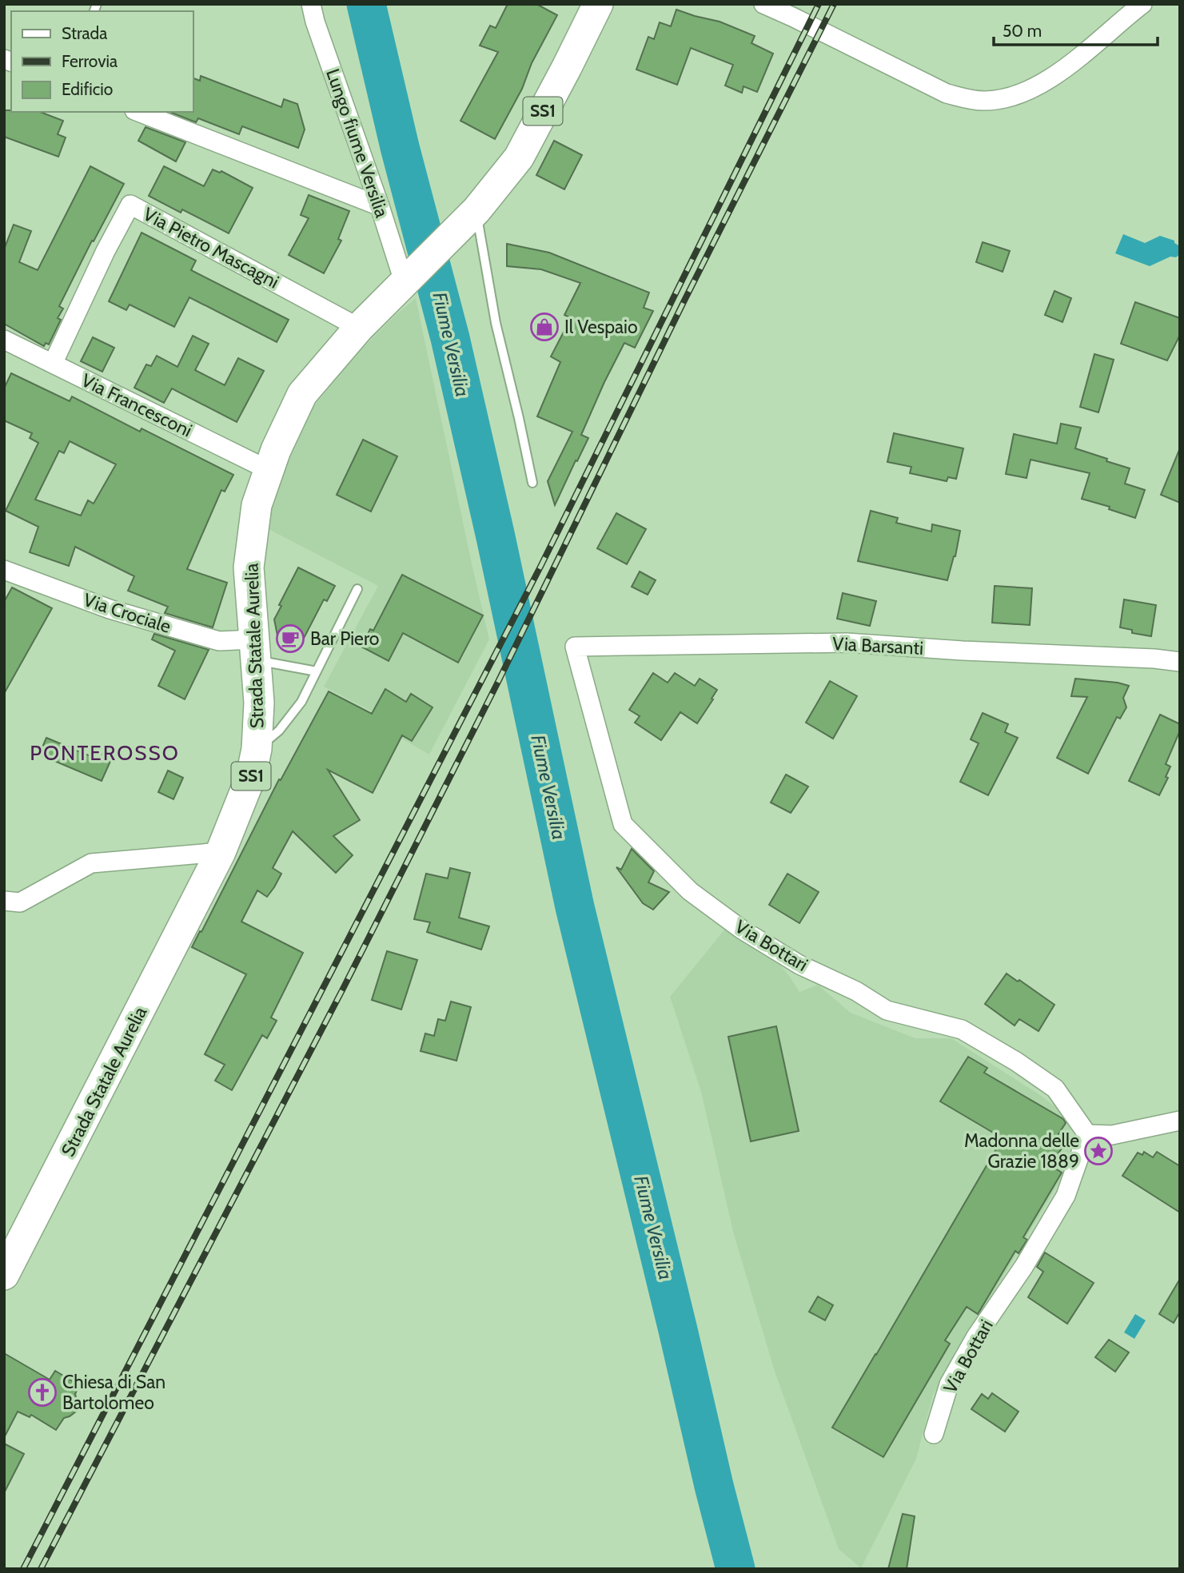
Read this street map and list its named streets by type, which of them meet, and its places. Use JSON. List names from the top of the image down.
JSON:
{
  "streets": {
    "main road": ["SS1", "Strada Statale Aurelia"],
    "street": [
      "Lungo fiume Versilia",
      "Via Pietro Mascagni",
      "Via Francesconi",
      "Via Crociale",
      "Via Barsanti",
      "Via Bottari"
    ]
  },
  "crossings": [
    ["Lungo fiume Versilia", "Strada Statale Aurelia"],
    ["Via Pietro Mascagni", "Via Francesconi"],
    ["Via Pietro Mascagni", "Strada Statale Aurelia"],
    ["Via Francesconi", "Strada Statale Aurelia"],
    ["Via Crociale", "Strada Statale Aurelia"],
    ["Via Barsanti", "Via Bottari"]
  ],
  "districts": ["PONTEROSSO"],
  "water": ["Fiume Versilia"],
  "places": {
    "shop": ["Il Vespaio"],
    "cafe": ["Bar Piero"],
    "place": ["Madonna delle Grazie 1889"],
    "church": ["Chiesa di San Bartolomeo"]
  },
  "legend": ["Strada", "Ferrovia", "Edificio"],
  "scale_bar": "50 m"
}
